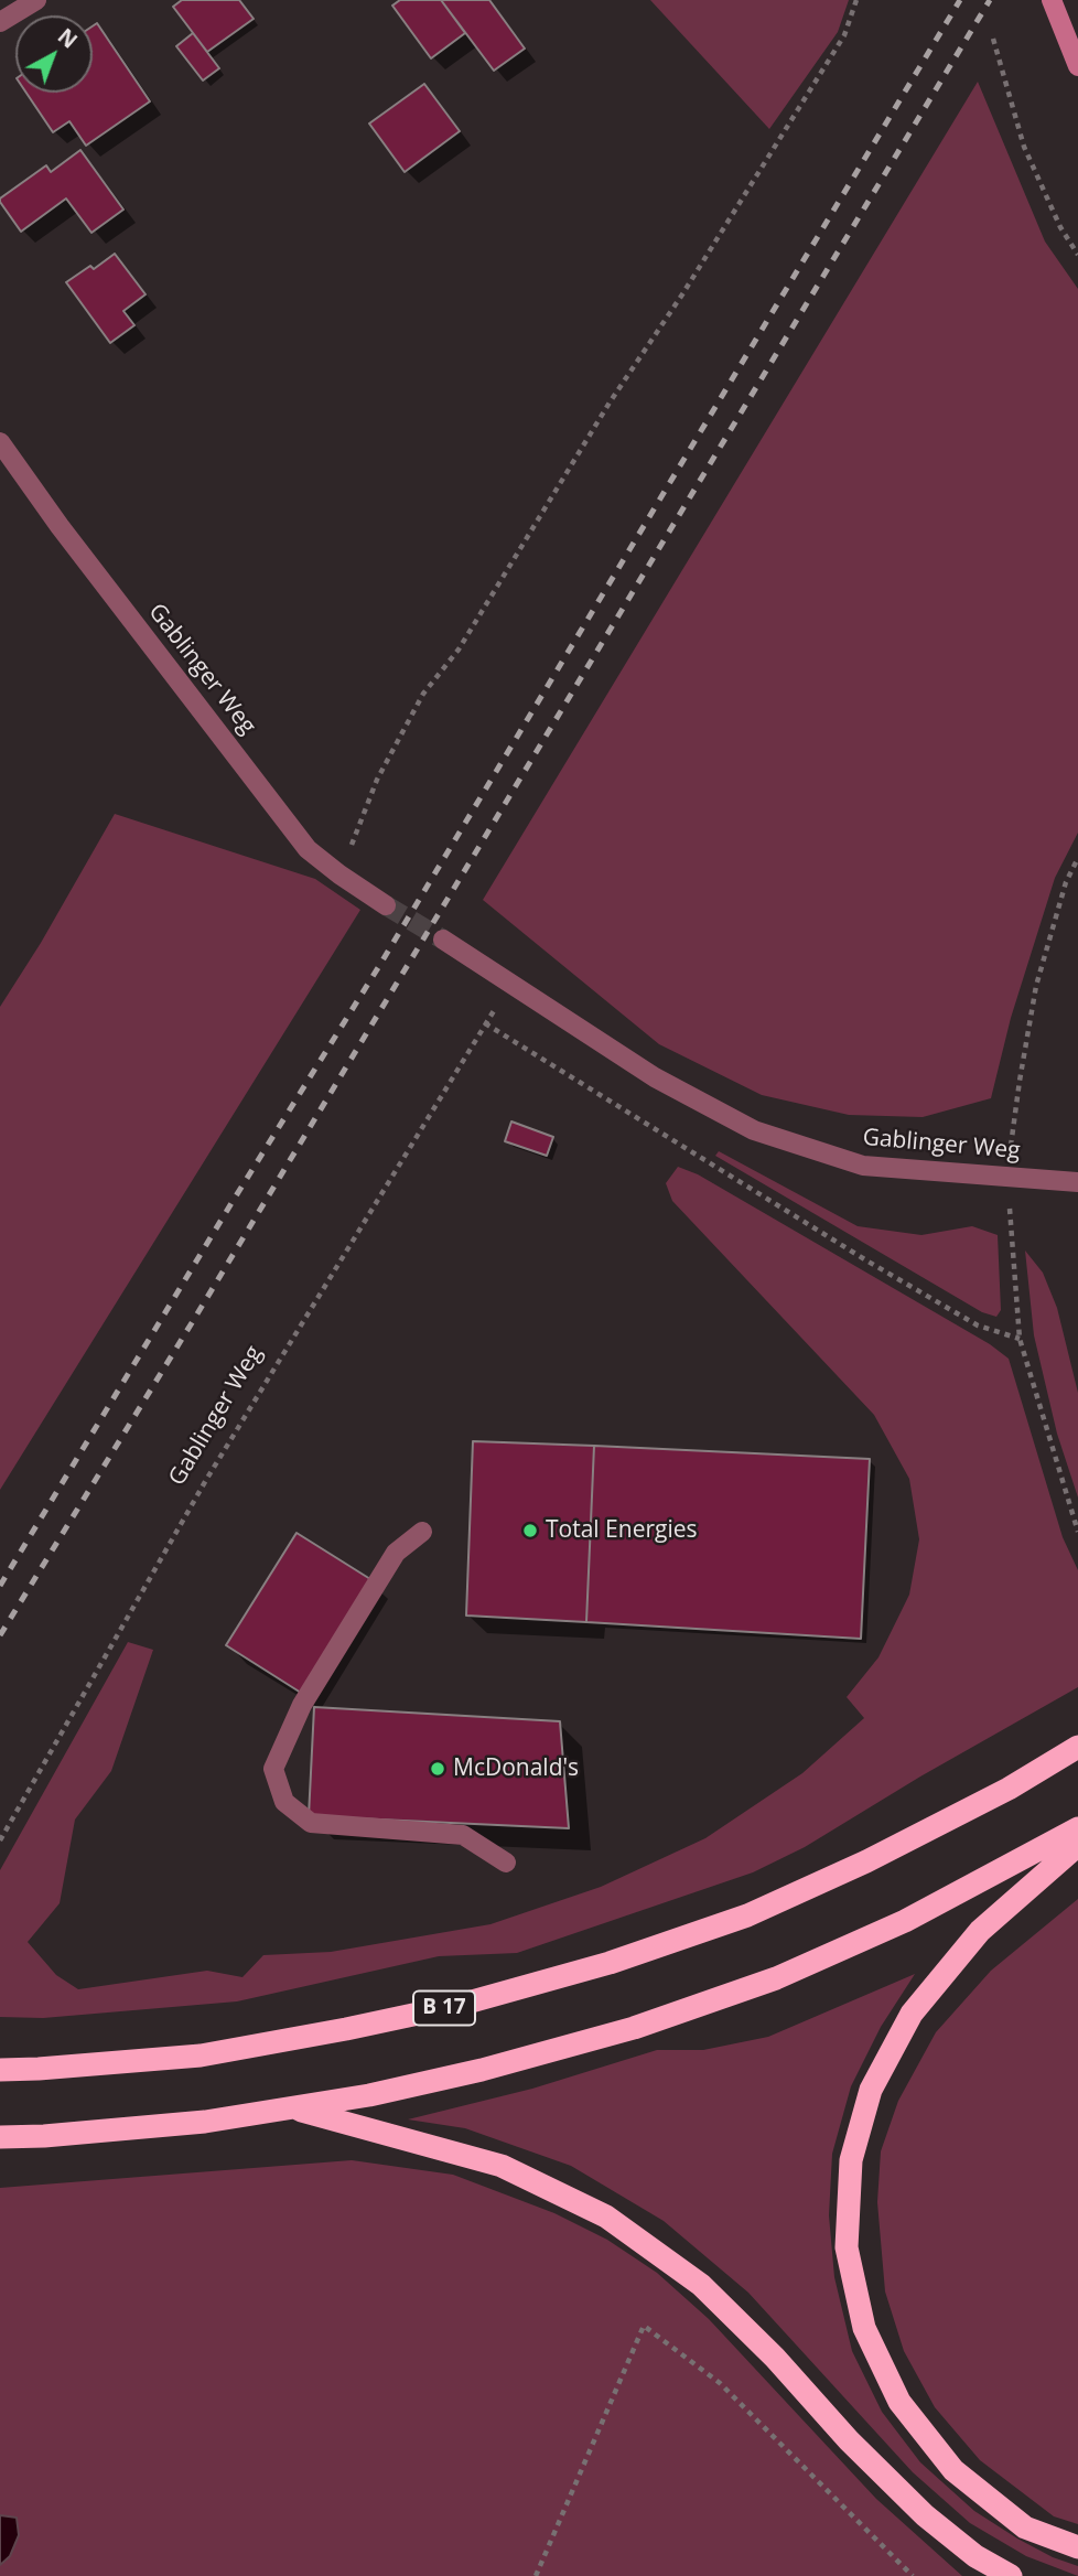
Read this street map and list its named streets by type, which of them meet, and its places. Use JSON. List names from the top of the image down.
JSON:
{
  "streets": {
    "highway": ["B 17"],
    "street": ["Gablinger Weg"]
  },
  "places": ["Total Energies", "McDonald's"],
  "north": "top right"
}
